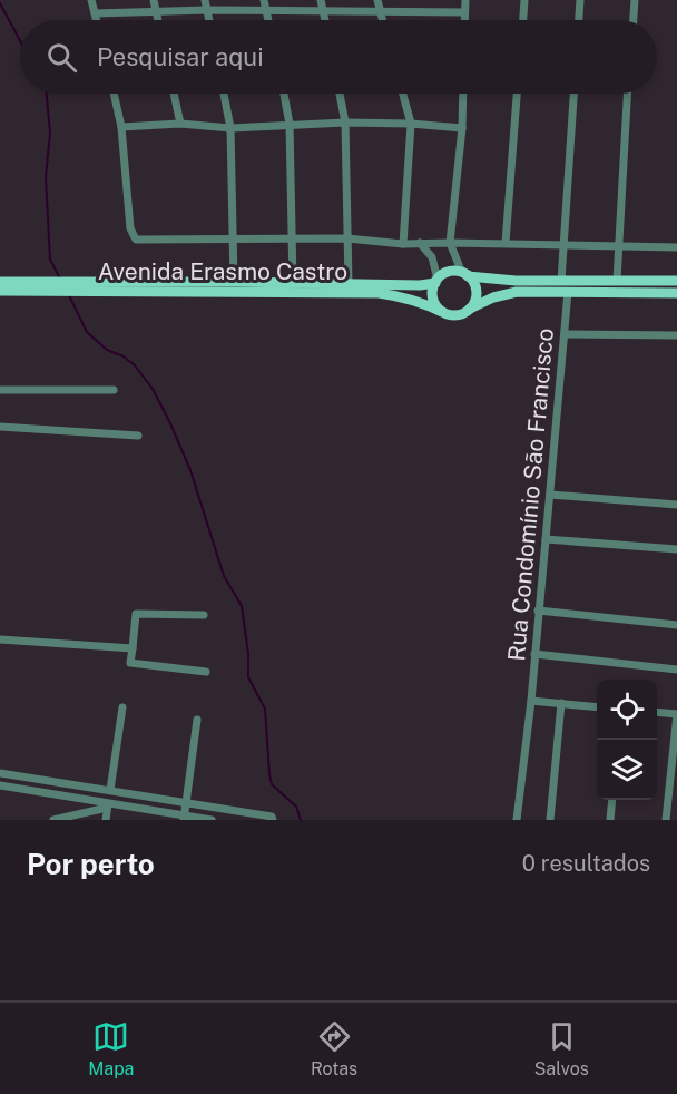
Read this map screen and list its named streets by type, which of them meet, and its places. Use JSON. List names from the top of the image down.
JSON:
{
  "streets": {
    "main road": ["Avenida Erasmo Castro"],
    "street": ["Rua Condomínio São Francisco"]
  },
  "page": {
    "search": "Pesquisar aqui",
    "heading": ["Por perto", "0 resultados"],
    "nav": ["Mapa", "Rotas", "Salvos"]
  }
}
